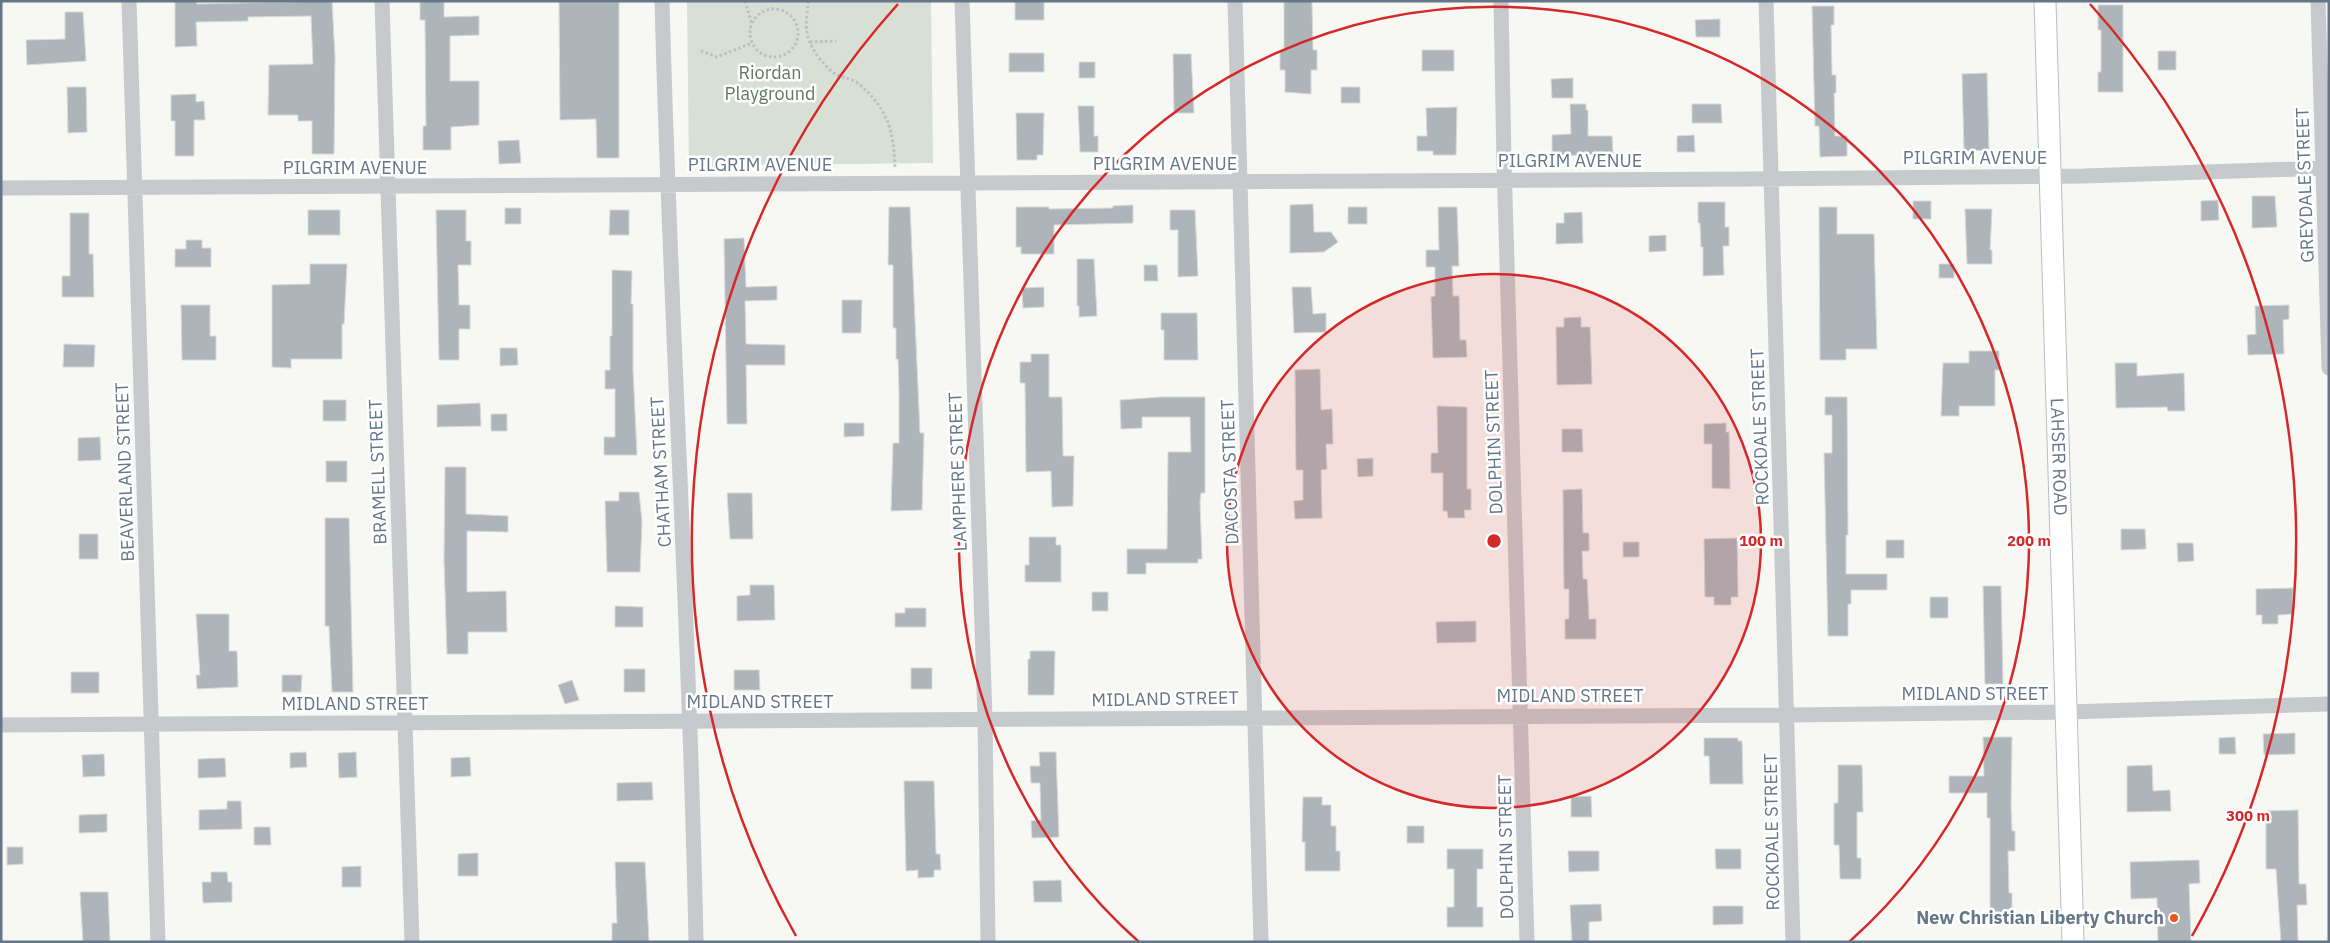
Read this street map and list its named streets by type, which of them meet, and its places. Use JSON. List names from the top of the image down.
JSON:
{
  "streets": {
    "main road": ["LAHSER ROAD"],
    "street": [
      "PILGRIM AVENUE",
      "GREYDALE STREET",
      "ROCKDALE STREET",
      "DOLPHIN STREET",
      "BEAVERLAND STREET",
      "BRAMELL STREET",
      "CHATHAM STREET",
      "LAMPHERE STREET",
      "DACOSTA STREET",
      "MIDLAND STREET"
    ]
  },
  "crossings": [
    ["PILGRIM AVENUE", "GREYDALE STREET"],
    ["PILGRIM AVENUE", "ROCKDALE STREET"],
    ["PILGRIM AVENUE", "DOLPHIN STREET"],
    ["PILGRIM AVENUE", "LAHSER ROAD"],
    ["PILGRIM AVENUE", "BEAVERLAND STREET"],
    ["PILGRIM AVENUE", "BRAMELL STREET"],
    ["PILGRIM AVENUE", "CHATHAM STREET"],
    ["PILGRIM AVENUE", "LAMPHERE STREET"],
    ["PILGRIM AVENUE", "DACOSTA STREET"],
    ["ROCKDALE STREET", "MIDLAND STREET"],
    ["DOLPHIN STREET", "MIDLAND STREET"],
    ["LAHSER ROAD", "MIDLAND STREET"],
    ["BEAVERLAND STREET", "MIDLAND STREET"],
    ["BRAMELL STREET", "MIDLAND STREET"],
    ["CHATHAM STREET", "MIDLAND STREET"],
    ["LAMPHERE STREET", "MIDLAND STREET"],
    ["DACOSTA STREET", "MIDLAND STREET"]
  ],
  "parks": ["Riordan Playground"],
  "places": ["New Christian Liberty Church"],
  "rings": ["100 m", "200 m", "300 m"]
}
